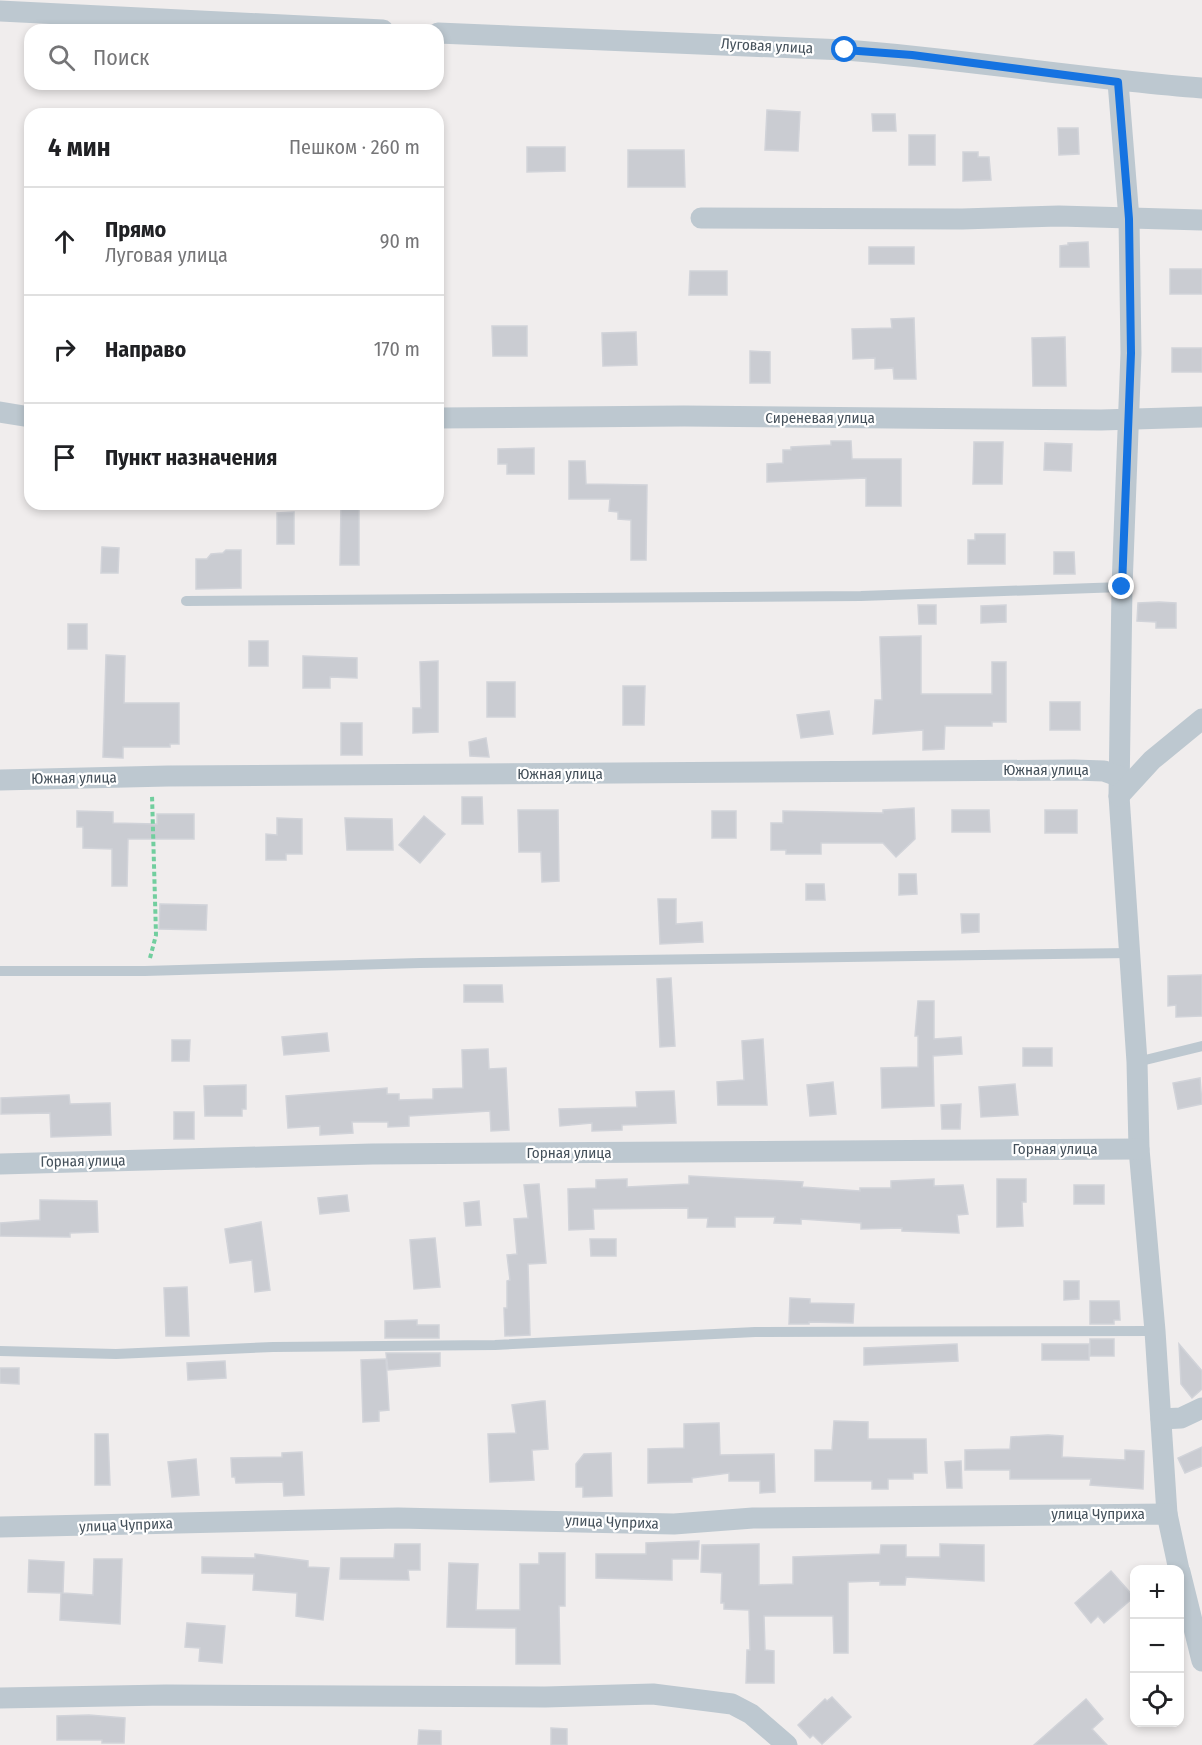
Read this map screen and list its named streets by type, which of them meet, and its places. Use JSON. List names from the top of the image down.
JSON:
{
  "streets": {
    "street": [
      "Луговая улица",
      "Сиреневая улица",
      "Южная улица",
      "Горная улица",
      "улица Чуприха"
    ]
  },
  "page": {
    "search": "Поиск",
    "heading": ["4 мин", "Пешком · 260 m"],
    "list": [
      ["Прямо", "Луговая улица", "90 m"],
      ["Направо", "170 m"],
      "Пункт назначения"
    ],
    "map_buttons": ["+", "−"]
  }
}
